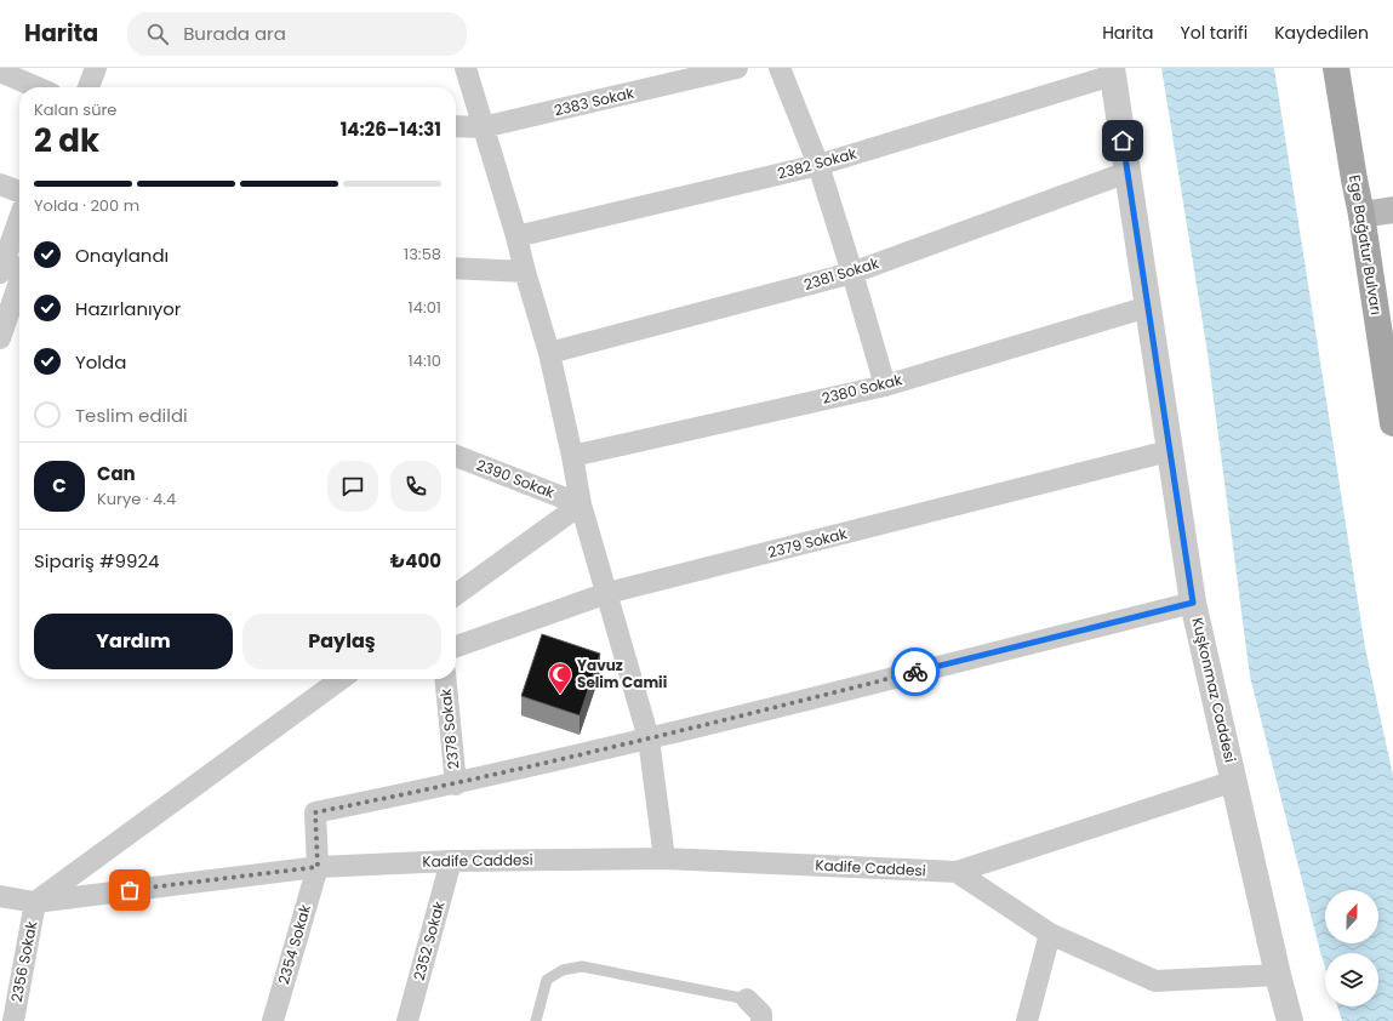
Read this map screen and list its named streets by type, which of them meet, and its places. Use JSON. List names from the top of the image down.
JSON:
{
  "streets": {
    "main road": ["Ege Bağatur Bulvarı"],
    "street": [
      "2383 Sokak",
      "2382 Sokak",
      "2381 Sokak",
      "2380 Sokak",
      "2390 Sokak",
      "2379 Sokak",
      "Kuşkonmaz Caddesi",
      "2378 Sokak",
      "Kadife Caddesi",
      "2352 Sokak",
      "2354 Sokak",
      "2356 Sokak"
    ]
  },
  "crossings": [
    ["2382 Sokak", "Kuşkonmaz Caddesi"],
    ["2381 Sokak", "Kuşkonmaz Caddesi"],
    ["2380 Sokak", "Kuşkonmaz Caddesi"],
    ["2379 Sokak", "Kuşkonmaz Caddesi"],
    ["Kuşkonmaz Caddesi", "Kadife Caddesi"],
    ["2378 Sokak", "2354 Sokak"],
    ["Kadife Caddesi", "2352 Sokak"],
    ["Kadife Caddesi", "2354 Sokak"],
    ["Kadife Caddesi", "2356 Sokak"]
  ],
  "places": {
    "mosque": ["Yavuz Selim Camii"]
  },
  "north": "top",
  "page": {
    "header": "Harita",
    "search": "Burada ara",
    "nav": ["Harita", "Yol tarifi", "Kaydedilen"],
    "heading": ["2 dk", "Kalan süre", "14:26–14:31"],
    "panel": [
      "Can",
      "Kurye · 4.4",
      "Sipariş #9924",
      "₺400"
    ],
    "bar": "Yolda · 200 m",
    "list": [
      ["Onaylandı", "13:58"],
      ["Hazırlanıyor", "14:01"],
      ["Yolda", "14:10"],
      "Teslim edildi"
    ],
    "round": "C",
    "buttons": ["Yardım", "Paylaş"]
  }
}
